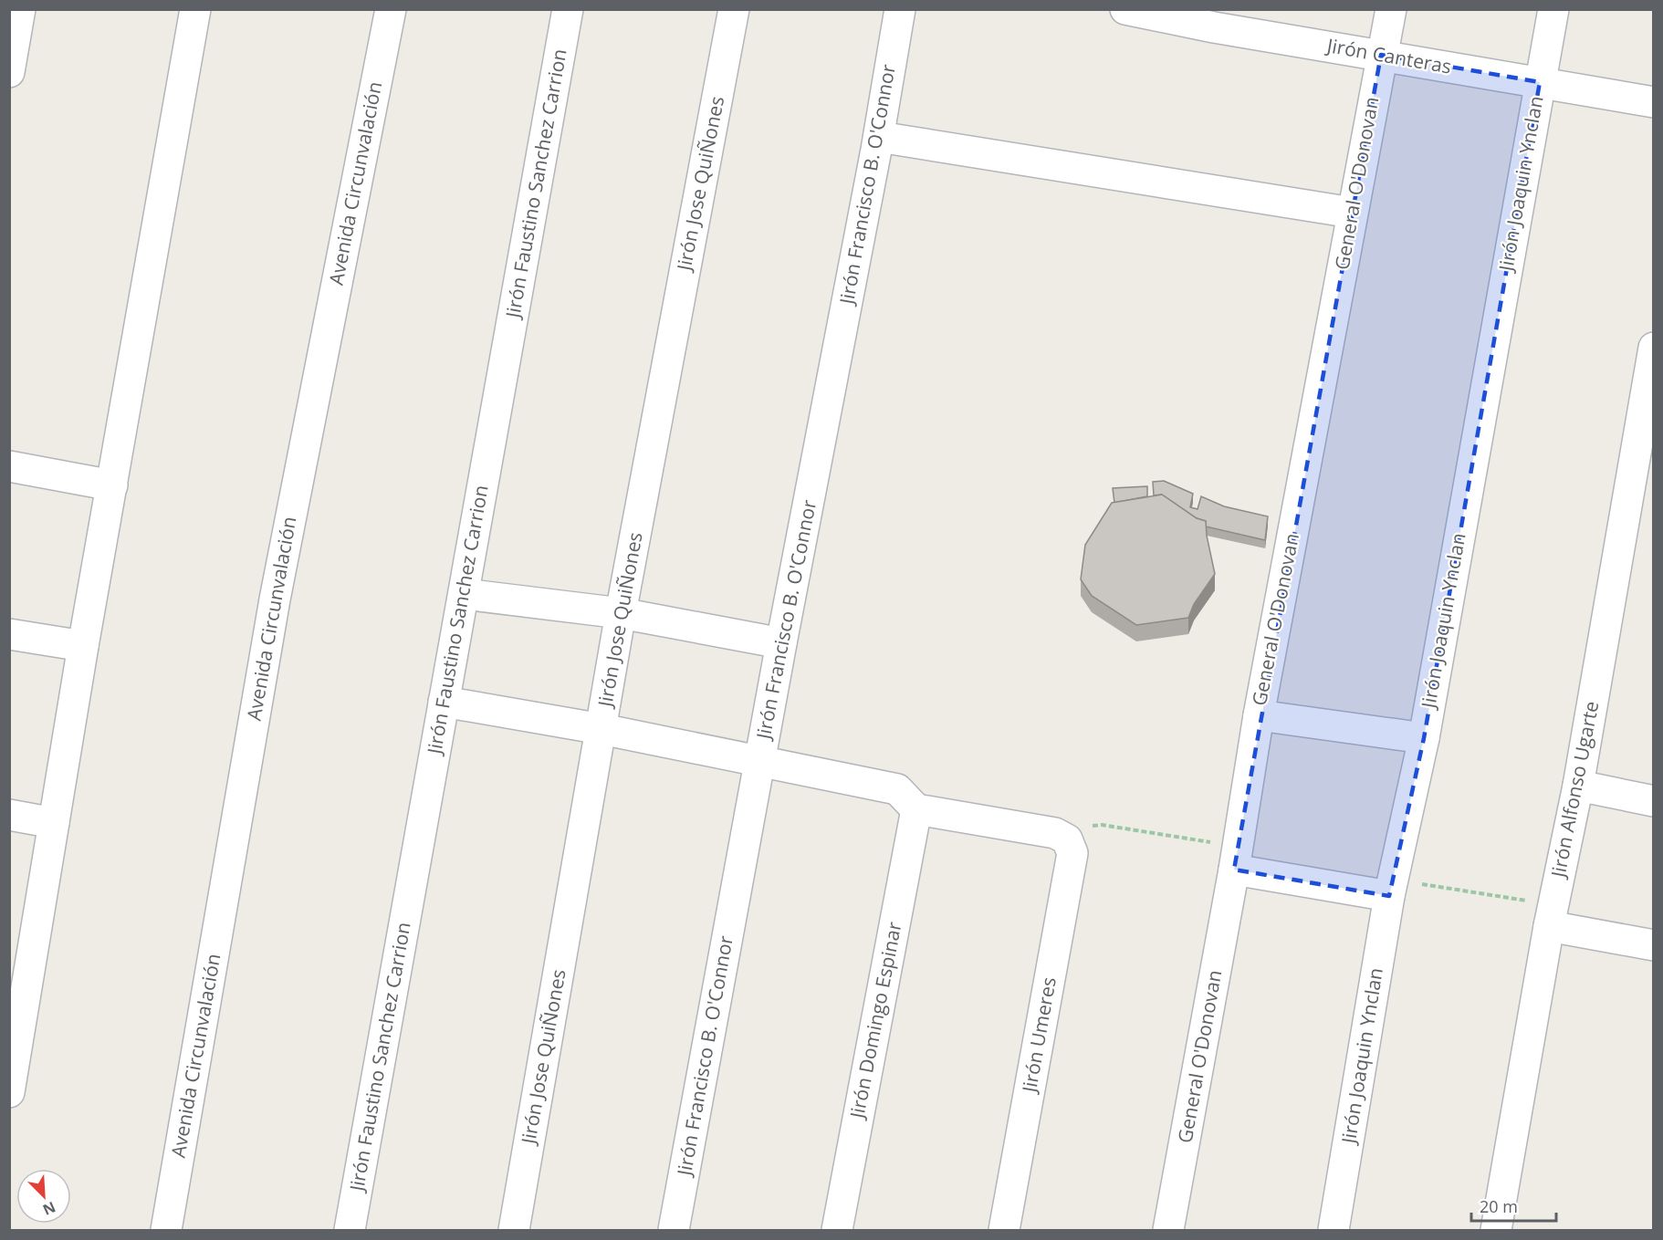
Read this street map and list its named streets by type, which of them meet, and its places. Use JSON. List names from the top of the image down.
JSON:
{
  "streets": {
    "street": [
      "Jirón Canteras",
      "Avenida Circunvalación",
      "Jirón Faustino Sanchez Carrion",
      "Jirón Jose QuiÑones",
      "General O'Donovan",
      "Jirón Joaquin Ynclan",
      "Jirón Francisco B. O'Connor",
      "Jirón Alfonso Ugarte",
      "Jirón Domingo Espinar",
      "Jirón Umeres"
    ]
  },
  "crossings": [
    ["Jirón Canteras", "General O'Donovan"],
    ["Jirón Canteras", "Jirón Joaquin Ynclan"]
  ],
  "scale_bar": "20 m",
  "north": "bottom right"
}
